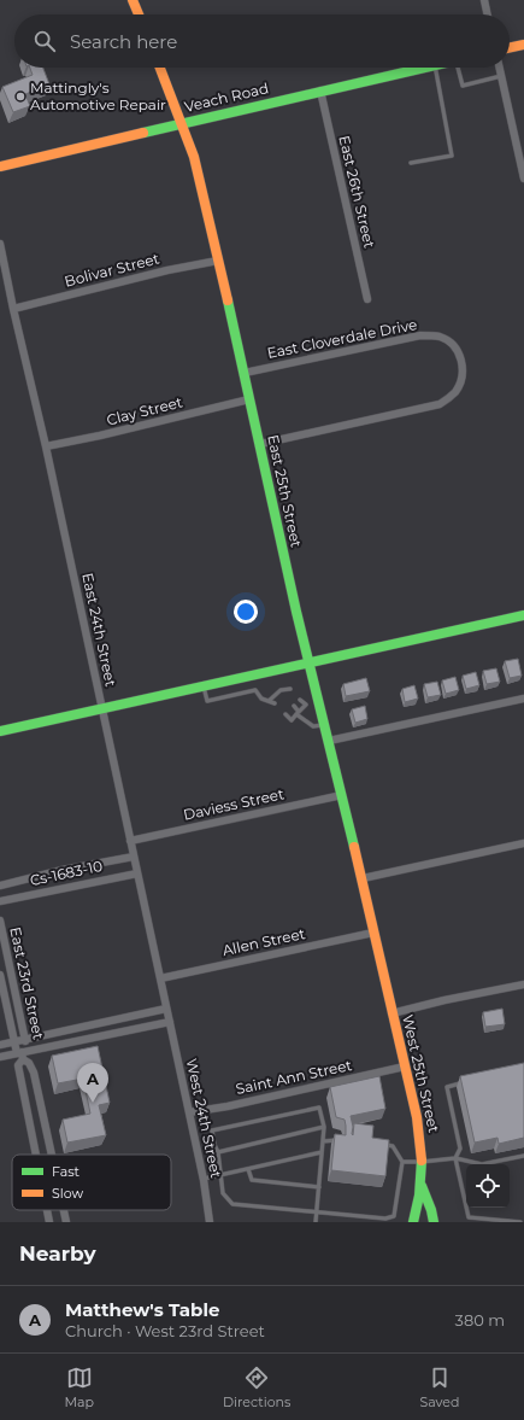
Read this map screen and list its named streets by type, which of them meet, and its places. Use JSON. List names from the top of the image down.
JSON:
{
  "streets": {
    "street": [
      "Veach Road",
      "East 26th Street",
      "Bolivar Street",
      "East Cloverdale Drive",
      "Clay Street",
      "East 25th Street",
      "East 24th Street",
      "Daviess Street",
      "Cs-1683-10",
      "Allen Street",
      "East 23rd Street",
      "West 25th Street",
      "Saint Ann Street",
      "West 24th Street"
    ]
  },
  "crossings": [
    ["Veach Road", "East 26th Street"],
    ["Veach Road", "East 25th Street"],
    ["Bolivar Street", "East 25th Street"],
    ["Bolivar Street", "East 24th Street"],
    ["East Cloverdale Drive", "East 25th Street"],
    ["Clay Street", "East 25th Street"],
    ["Clay Street", "East 24th Street"],
    ["East 25th Street", "Daviess Street"],
    ["East 25th Street", "Allen Street"],
    ["East 25th Street", "West 25th Street"],
    ["East 24th Street", "Daviess Street"],
    ["East 24th Street", "Cs-1683-10"],
    ["East 24th Street", "Allen Street"],
    ["East 24th Street", "West 24th Street"],
    ["Allen Street", "West 25th Street"],
    ["West 25th Street", "Saint Ann Street"],
    ["Saint Ann Street", "West 24th Street"]
  ],
  "places": ["Mattingly's Automotive Repair"],
  "legend": ["Fast", "Slow"],
  "page": {
    "search": "Search here",
    "pins": "A",
    "heading": "Nearby",
    "list": [
      {
        "mark": "A",
        "name": "Matthew's Table",
        "note": "Church · West 23rd Street",
        "value": "380 m"
      }
    ],
    "nav": ["Map", "Directions", "Saved"]
  }
}
